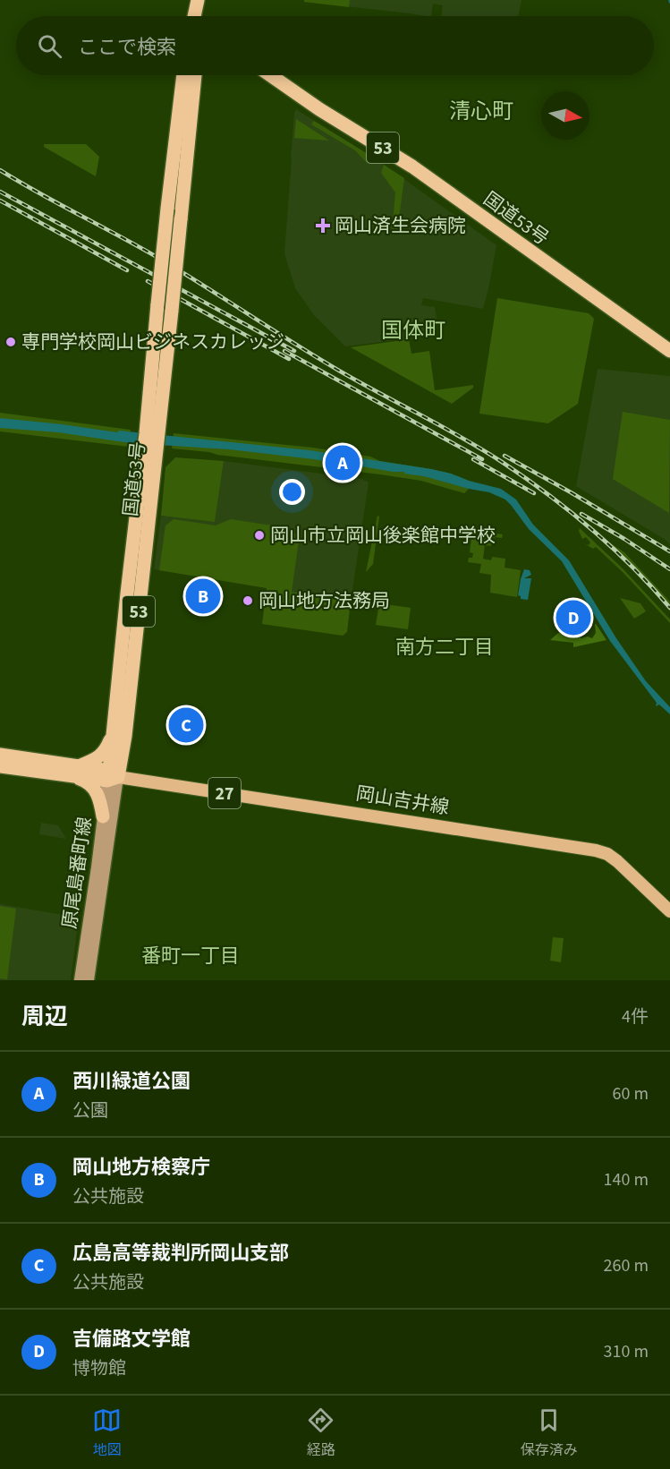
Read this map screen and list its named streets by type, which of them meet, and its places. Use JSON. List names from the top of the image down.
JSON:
{
  "streets": {
    "highway": ["53", "国道53号"],
    "main road": ["27", "岡山吉井線", "原尾島番町線"]
  },
  "crossings": [
    ["国道53号", "岡山吉井線"],
    ["国道53号", "原尾島番町線"],
    ["岡山吉井線", "原尾島番町線"]
  ],
  "districts": [
    "清心町",
    "国体町",
    "南方二丁目",
    "番町一丁目"
  ],
  "places": {
    "health": ["岡山済生会病院"],
    "other": ["専門学校岡山ビジネスカレッジ", "岡山市立岡山後楽館中学校", "岡山地方法務局"]
  },
  "north": "right",
  "page": {
    "search": "ここで検索",
    "pins": [
      "A",
      "B",
      "D",
      "C"
    ],
    "heading": ["周辺", "4件"],
    "list": [
      {
        "mark": "A",
        "name": "西川緑道公園",
        "note": "公園",
        "value": "60 m"
      },
      {
        "mark": "B",
        "name": "岡山地方検察庁",
        "note": "公共施設",
        "value": "140 m"
      },
      {
        "mark": "C",
        "name": "広島高等裁判所岡山支部",
        "note": "公共施設",
        "value": "260 m"
      },
      {
        "mark": "D",
        "name": "吉備路文学館",
        "note": "博物館",
        "value": "310 m"
      }
    ],
    "nav": ["地図", "経路", "保存済み"]
  }
}
